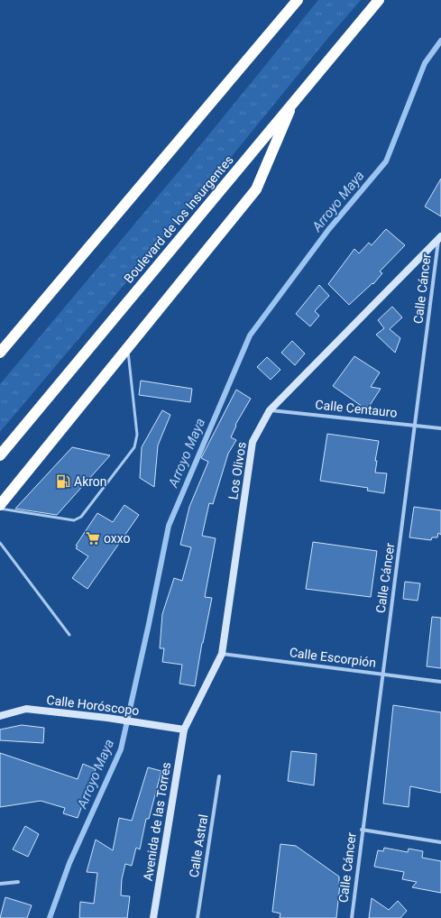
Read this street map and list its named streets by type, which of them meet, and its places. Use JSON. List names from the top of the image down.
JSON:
{
  "streets": {
    "highway": ["Boulevard de los Insurgentes"],
    "street": [
      "Calle Cáncer",
      "Calle Centauro",
      "Los Olivos",
      "Calle Escorpión",
      "Calle Horóscopo",
      "Avenida de las Torres",
      "Calle Astral"
    ]
  },
  "crossings": [
    ["Calle Cáncer", "Calle Centauro"],
    ["Calle Cáncer", "Los Olivos"],
    ["Calle Cáncer", "Calle Escorpión"],
    ["Calle Centauro", "Los Olivos"],
    ["Los Olivos", "Calle Escorpión"],
    ["Los Olivos", "Calle Horóscopo"],
    ["Los Olivos", "Avenida de las Torres"],
    ["Calle Horóscopo", "Avenida de las Torres"]
  ],
  "water": ["Arroyo Maya"],
  "places": {
    "fuel station": ["Akron"],
    "supermarket": ["oxxo"]
  }
}
